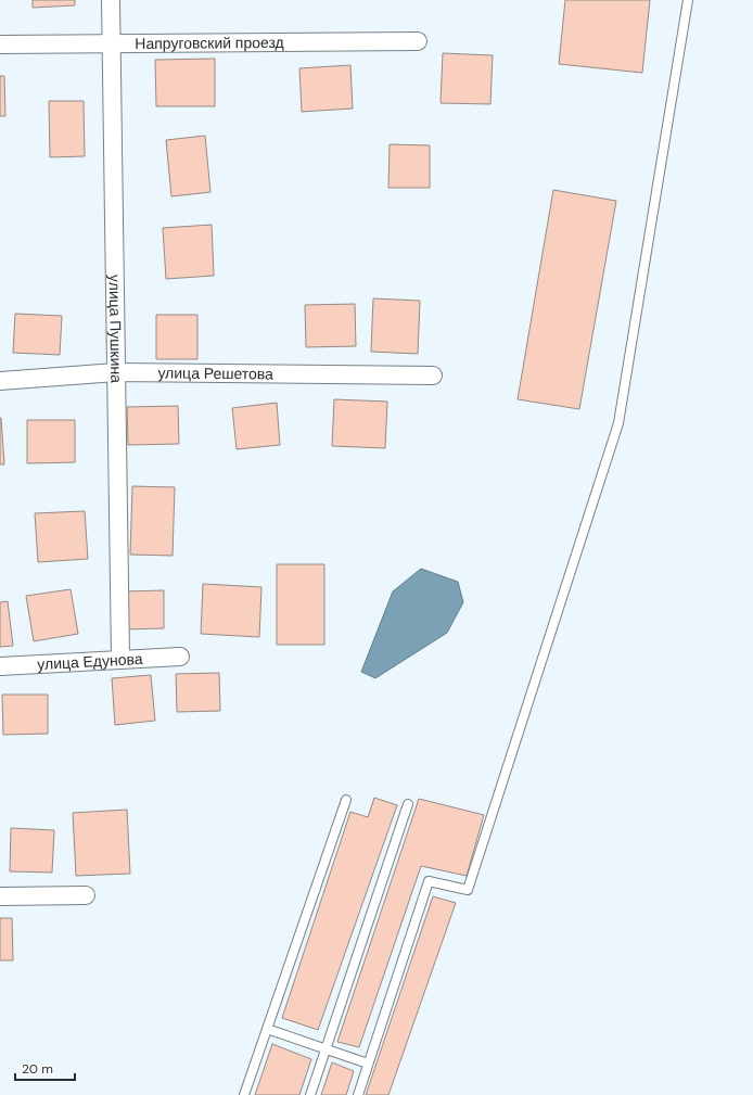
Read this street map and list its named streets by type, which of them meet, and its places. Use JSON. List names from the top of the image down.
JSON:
{
  "streets": {
    "street": [
      "Напруговский проезд",
      "улица Пушкина",
      "улица Решетова",
      "улица Едунова"
    ]
  },
  "crossings": [
    ["Напруговский проезд", "улица Пушкина"],
    ["улица Пушкина", "улица Решетова"],
    ["улица Пушкина", "улица Едунова"]
  ],
  "scale_bar": "20 m"
}
